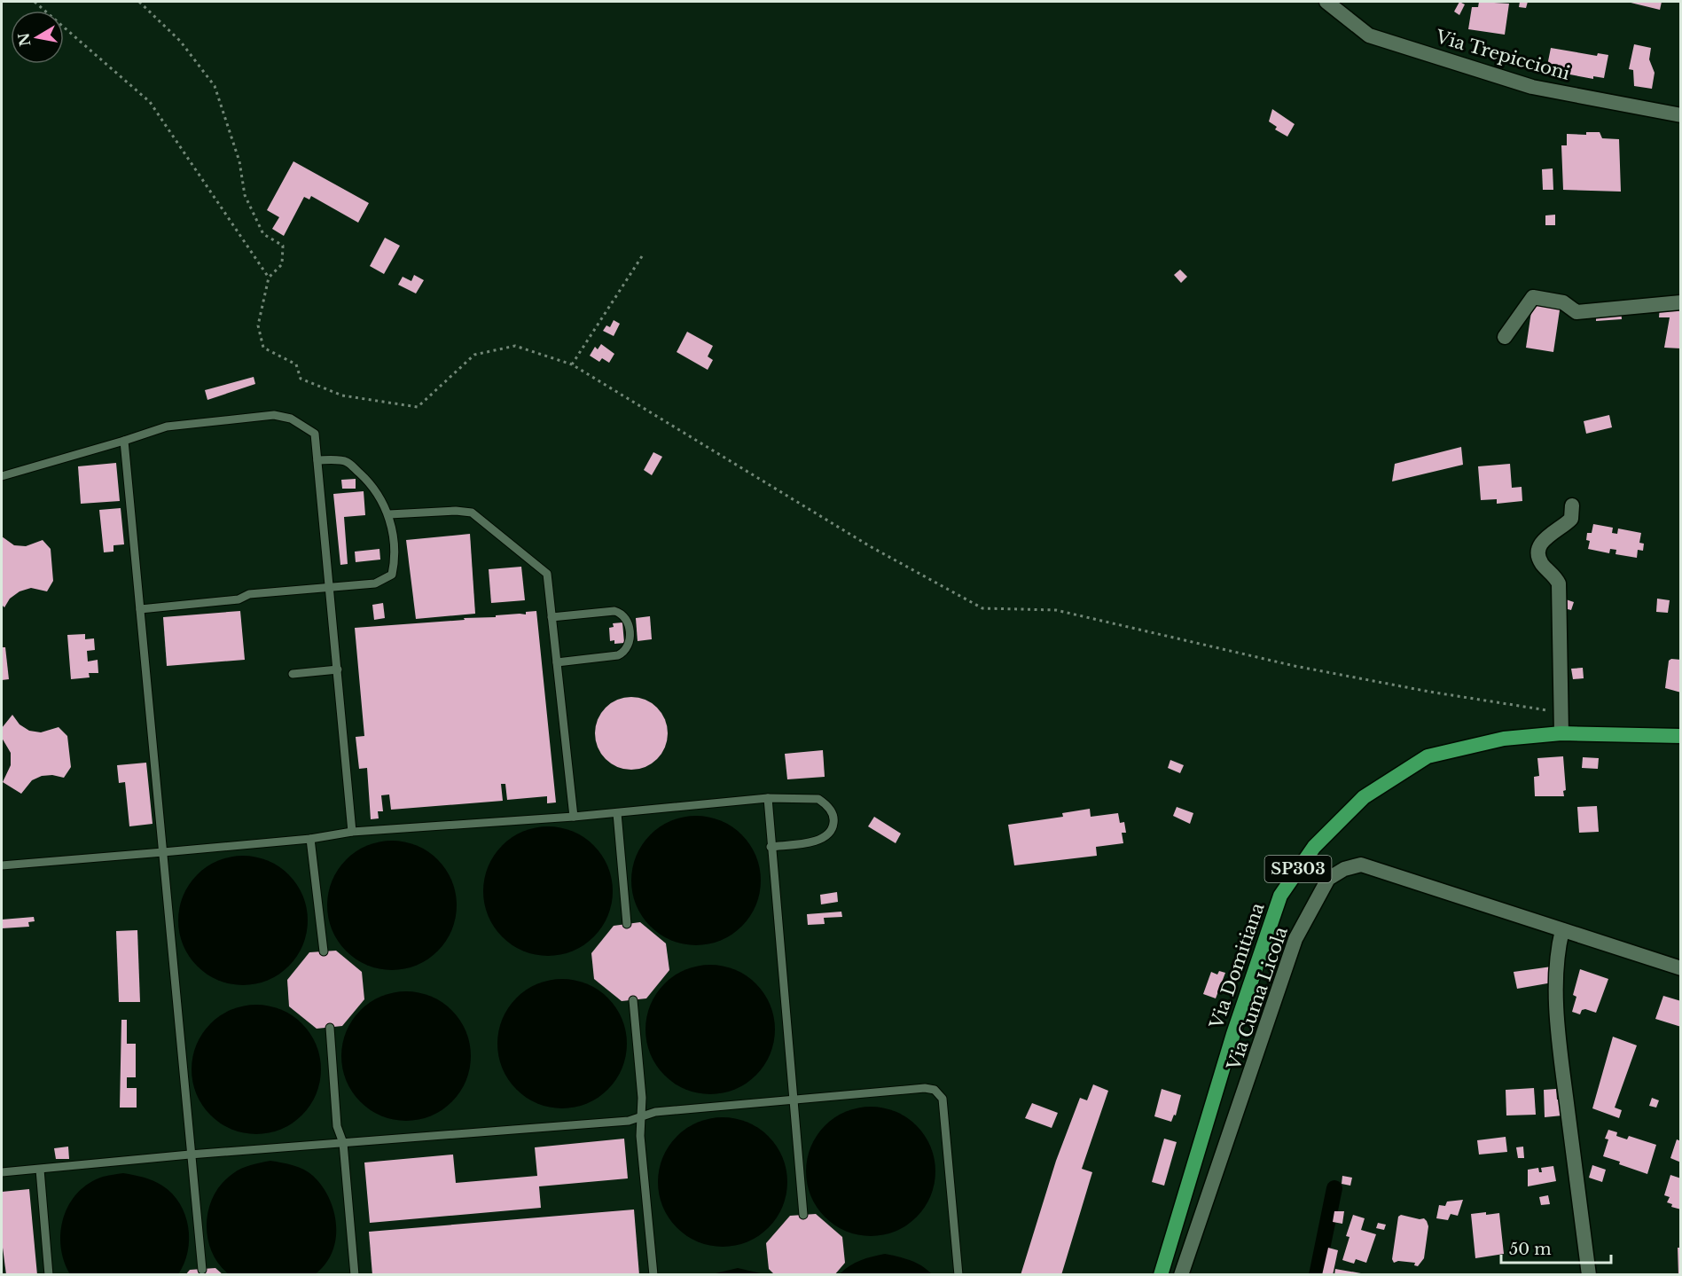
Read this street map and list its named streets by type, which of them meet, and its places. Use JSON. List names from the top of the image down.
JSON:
{
  "streets": {
    "main road": ["SP303", "Via Domitiana"],
    "street": ["Via Trepiccioni", "Via Cuma Licola"]
  },
  "scale_bar": "50 m",
  "north": "left"
}
